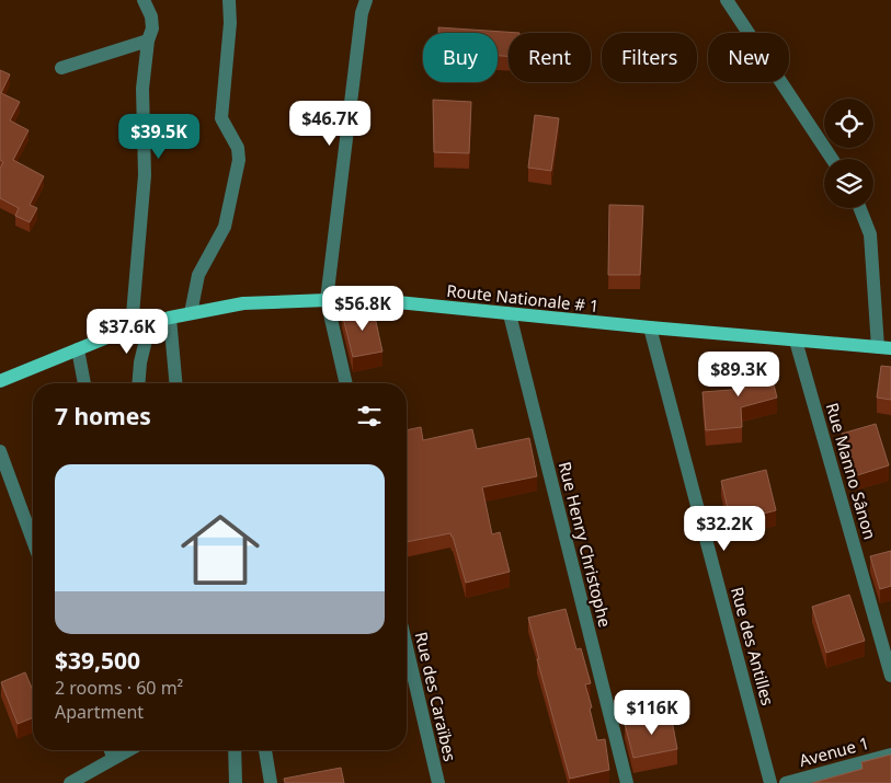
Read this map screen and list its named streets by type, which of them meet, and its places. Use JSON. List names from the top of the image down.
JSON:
{
  "streets": {
    "main road": ["Route Nationale # 1"],
    "street": [
      "Rue Manno Sânon",
      "Rue Henry Christophe",
      "Rue des Antilles",
      "Rue des Caraïbes",
      "Avenue 1"
    ]
  },
  "crossings": [
    ["Route Nationale # 1", "Rue Manno Sânon"],
    ["Route Nationale # 1", "Rue Henry Christophe"],
    ["Route Nationale # 1", "Rue des Antilles"]
  ],
  "page": {
    "chip": [
      "Buy",
      "Rent",
      "Filters",
      "New"
    ],
    "price": [
      "$46.7K",
      "$39.5K",
      "$56.8K",
      "$37.6K",
      "$89.3K",
      "$32.2K",
      "$116K"
    ],
    "heading": "7 homes",
    "list": [
      {
        "name": "$39,500",
        "note": "2 rooms · 60 m² · Apartment"
      }
    ]
  }
}
